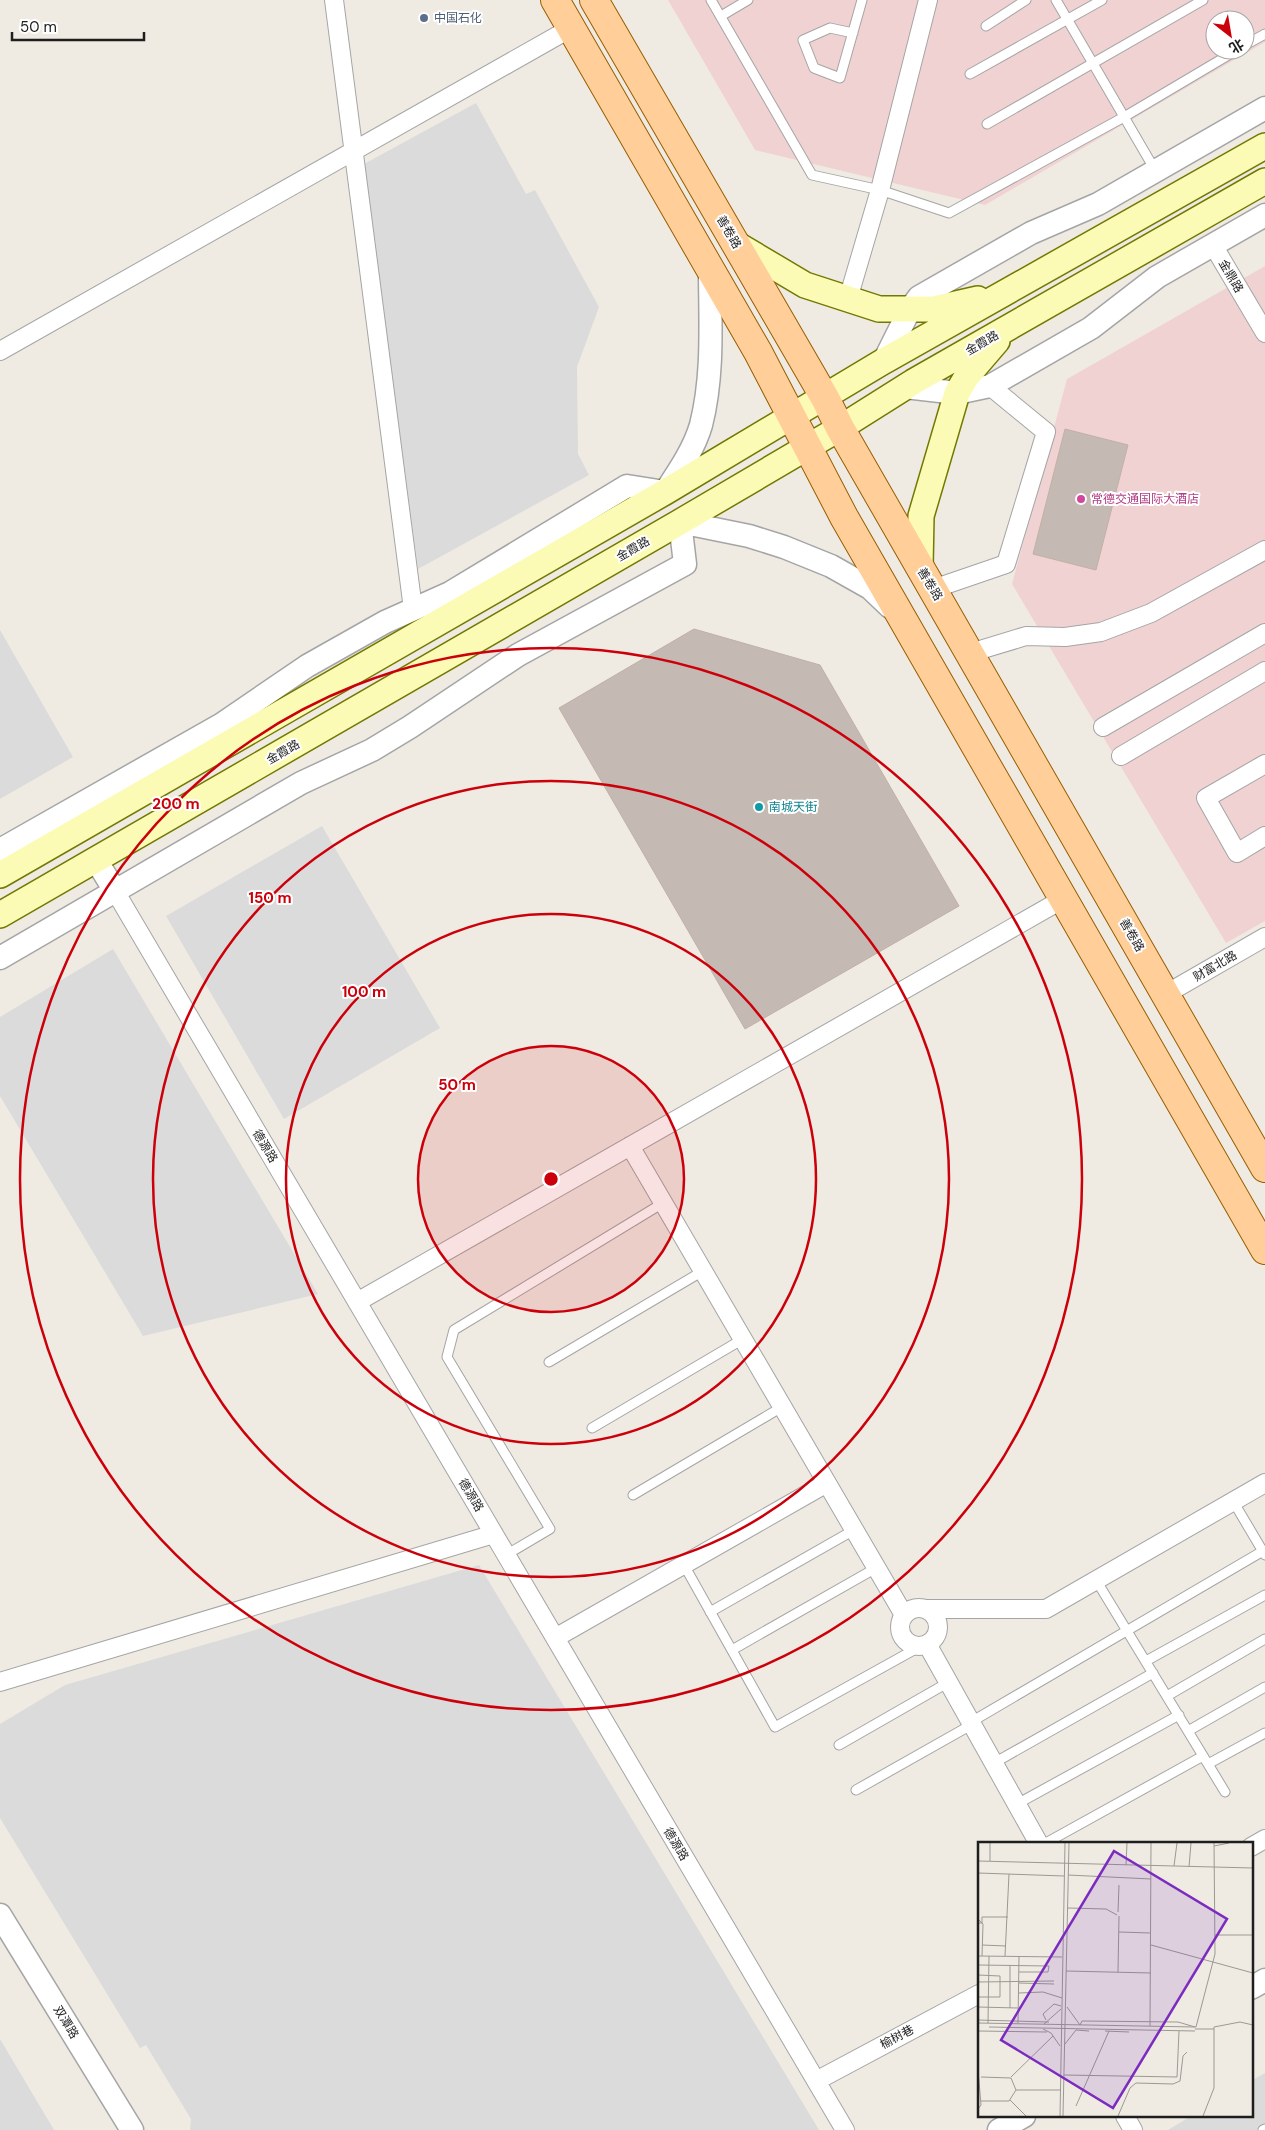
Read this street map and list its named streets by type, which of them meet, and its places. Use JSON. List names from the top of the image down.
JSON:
{
  "streets": {
    "main road": ["善卷路", "金霞路"],
    "street": [
      "金鼎路",
      "财富北路",
      "德源路",
      "双潭路",
      "榆树巷"
    ]
  },
  "crossings": [
    ["善卷路", "金霞路"],
    ["善卷路", "财富北路"],
    ["金鼎路", "金霞路"],
    ["金霞路", "德源路"],
    ["德源路", "榆树巷"]
  ],
  "places": ["中国石化", "常德交通国际大酒店", "南城天街"],
  "scale_bar": "50 m",
  "north": "bottom right",
  "rings": [
    "200 m",
    "150 m",
    "100 m",
    "50 m"
  ]
}
